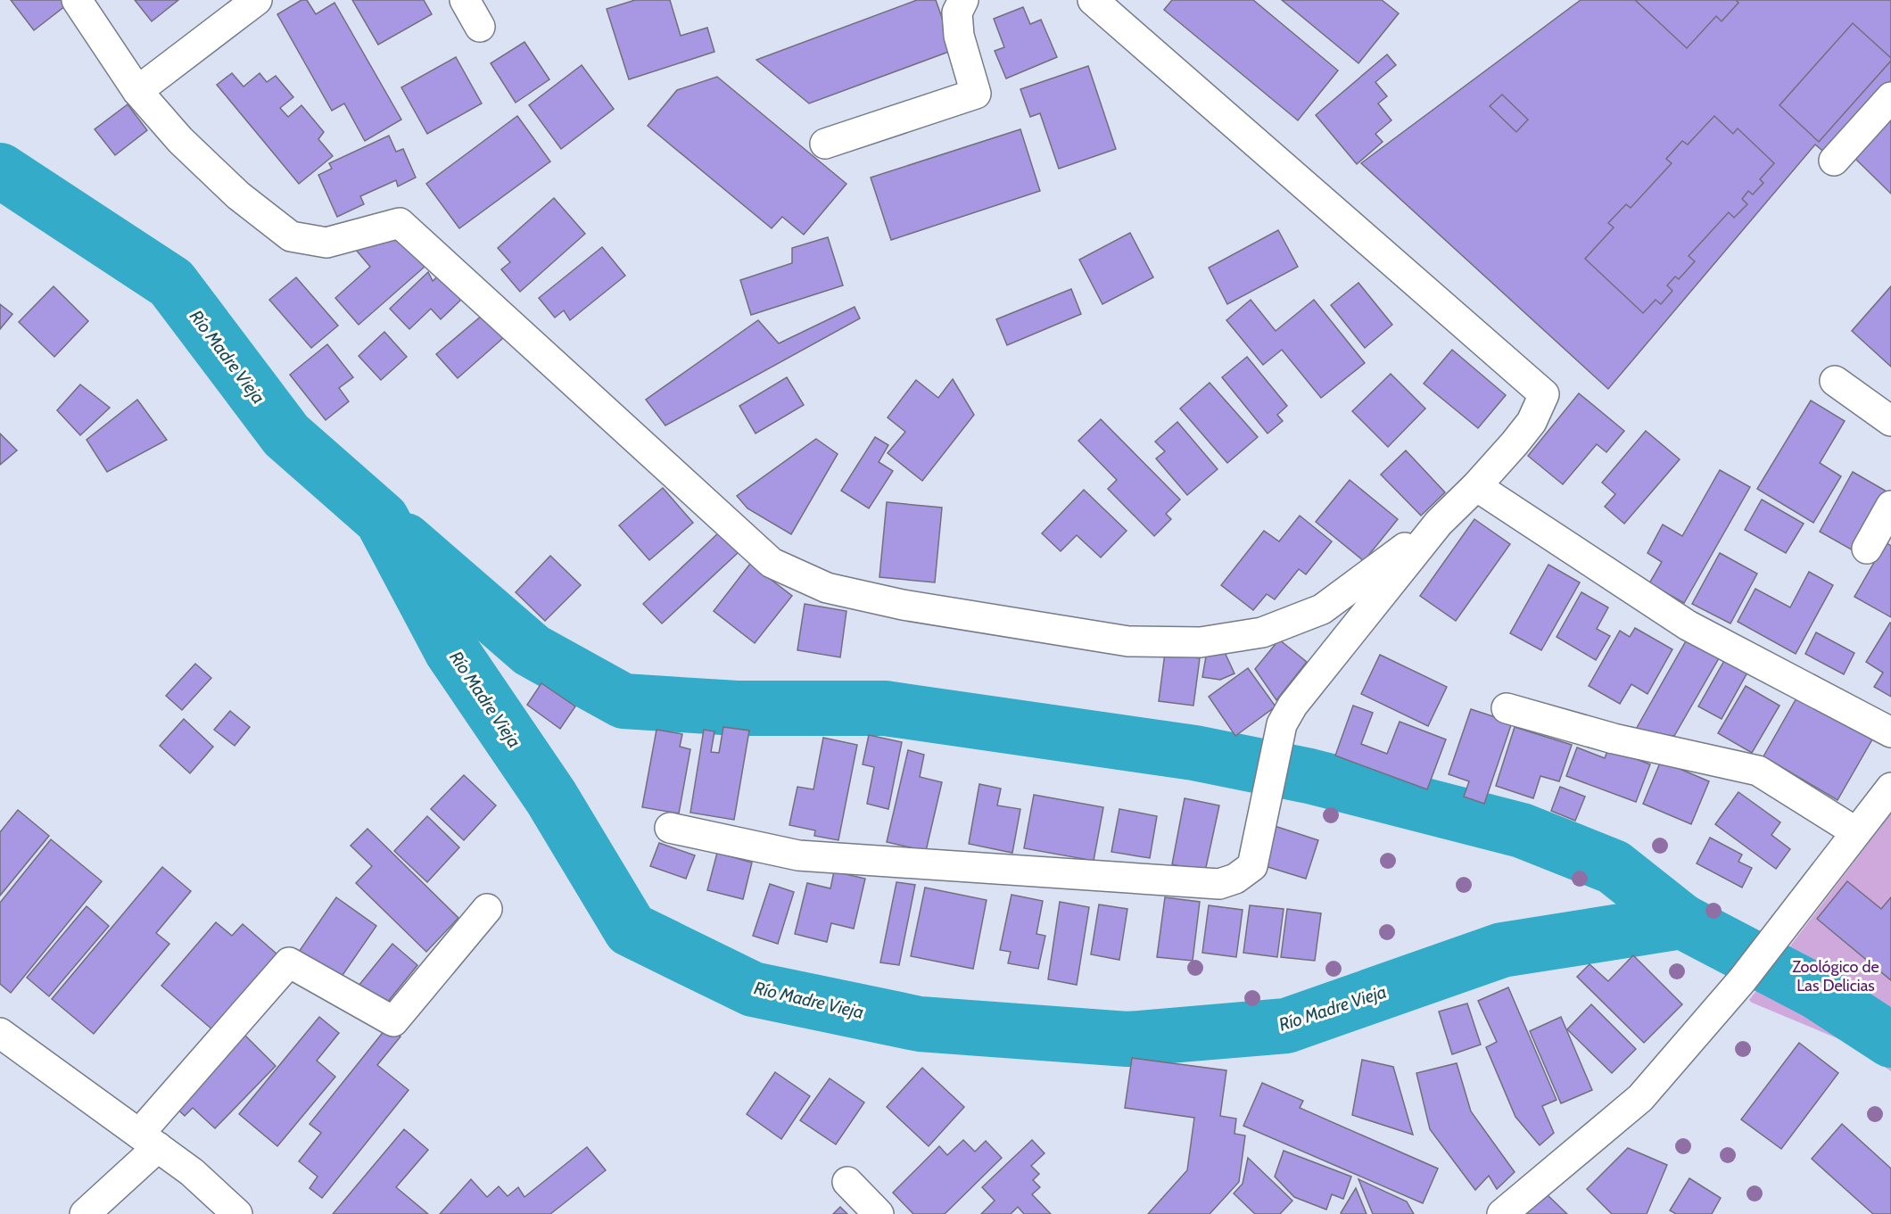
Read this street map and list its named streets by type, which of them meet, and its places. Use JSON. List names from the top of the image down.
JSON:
{
  "water": ["Río Madre Vieja"],
  "parks": ["Zoológico de Las Delicias"]
}
